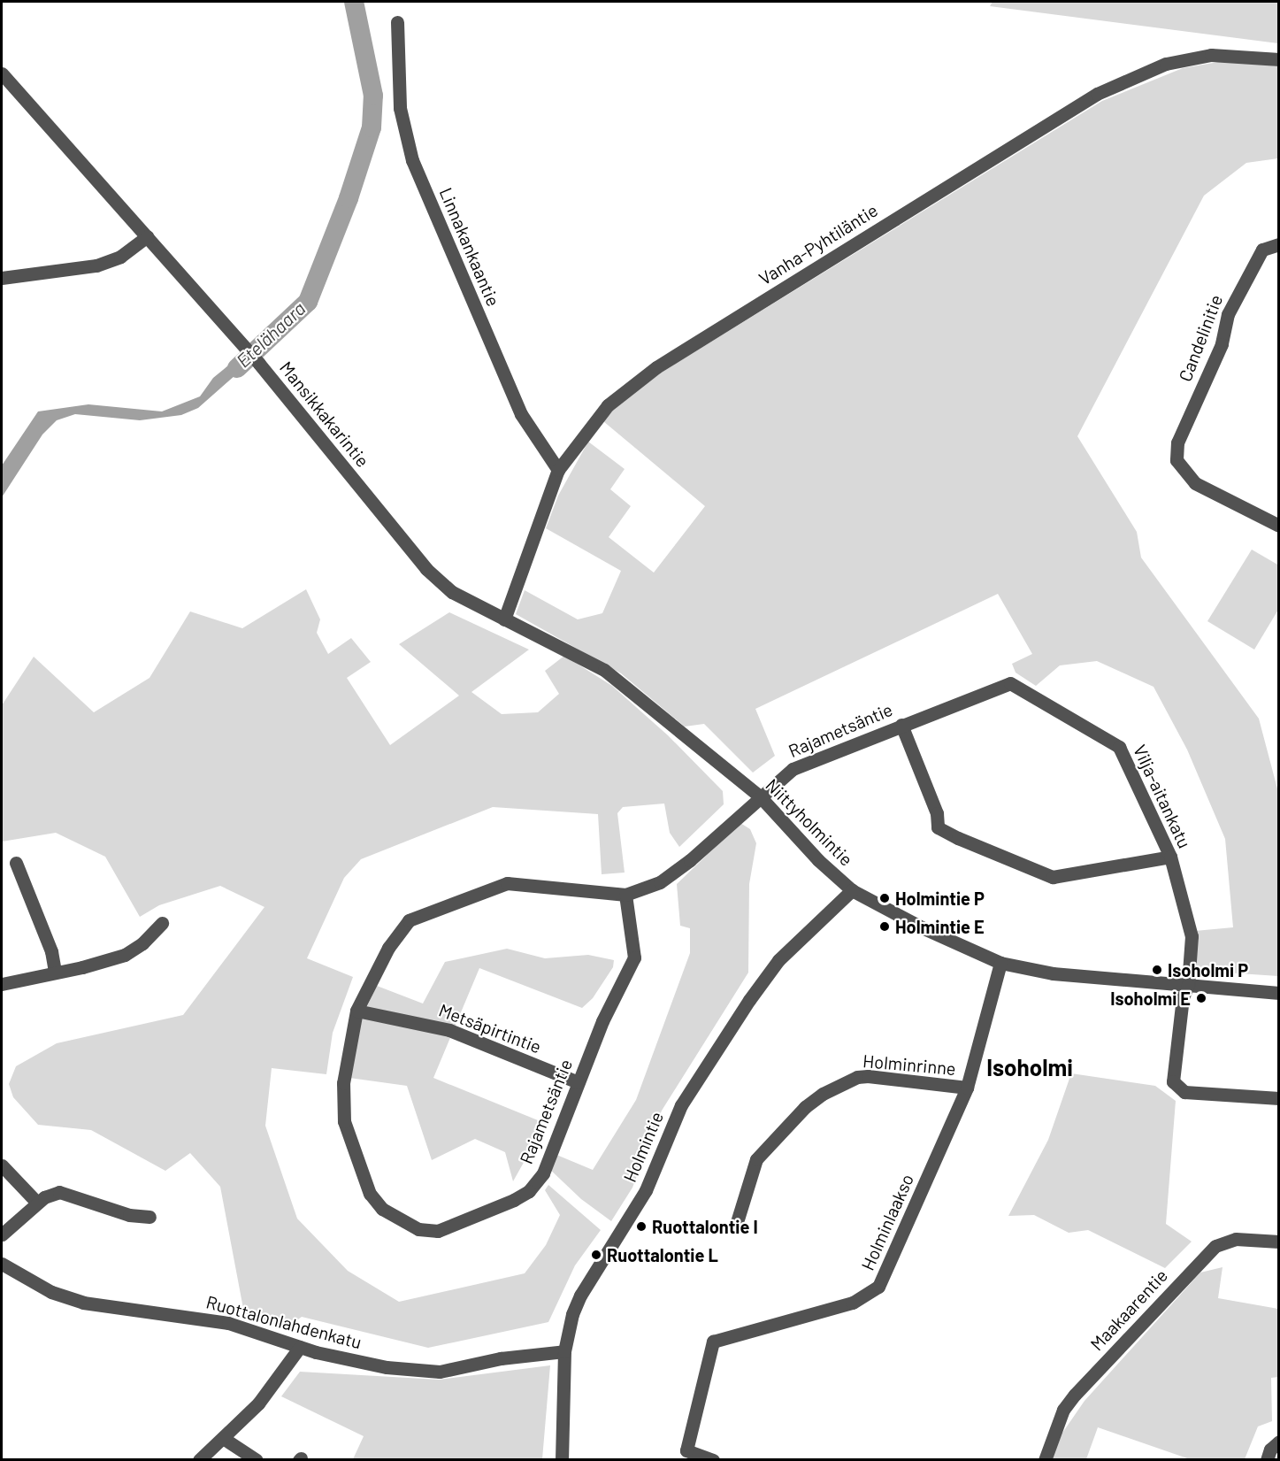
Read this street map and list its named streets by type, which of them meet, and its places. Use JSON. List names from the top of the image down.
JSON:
{
  "streets": {
    "street": [
      "Vanha-Pyhtiläntie",
      "Linnakankaantie",
      "Candelinitie",
      "Mansikkakarintie",
      "Rajametsäntie",
      "Vilja-aitankatu",
      "Niittyholmintie",
      "Metsäpirtintie",
      "Holminrinne",
      "Holmintie",
      "Holminlaakso",
      "Maakaarentie",
      "Ruottalonlahdenkatu"
    ]
  },
  "crossings": [
    ["Vanha-Pyhtiläntie", "Linnakankaantie"],
    ["Vanha-Pyhtiläntie", "Mansikkakarintie"],
    ["Vanha-Pyhtiläntie", "Niittyholmintie"],
    ["Mansikkakarintie", "Niittyholmintie"],
    ["Rajametsäntie", "Vilja-aitankatu"],
    ["Rajametsäntie", "Niittyholmintie"],
    ["Rajametsäntie", "Metsäpirtintie"],
    ["Vilja-aitankatu", "Niittyholmintie"],
    ["Niittyholmintie", "Holmintie"],
    ["Niittyholmintie", "Holminlaakso"],
    ["Holminrinne", "Holminlaakso"],
    ["Holmintie", "Ruottalonlahdenkatu"]
  ],
  "districts": ["Isoholmi"],
  "water": ["Etelähaara"],
  "places": [
    "Holmintie P",
    "Holmintie E",
    "Isoholmi P",
    "Isoholmi E",
    "Ruottalontie I",
    "Ruottalontie L"
  ]
}
